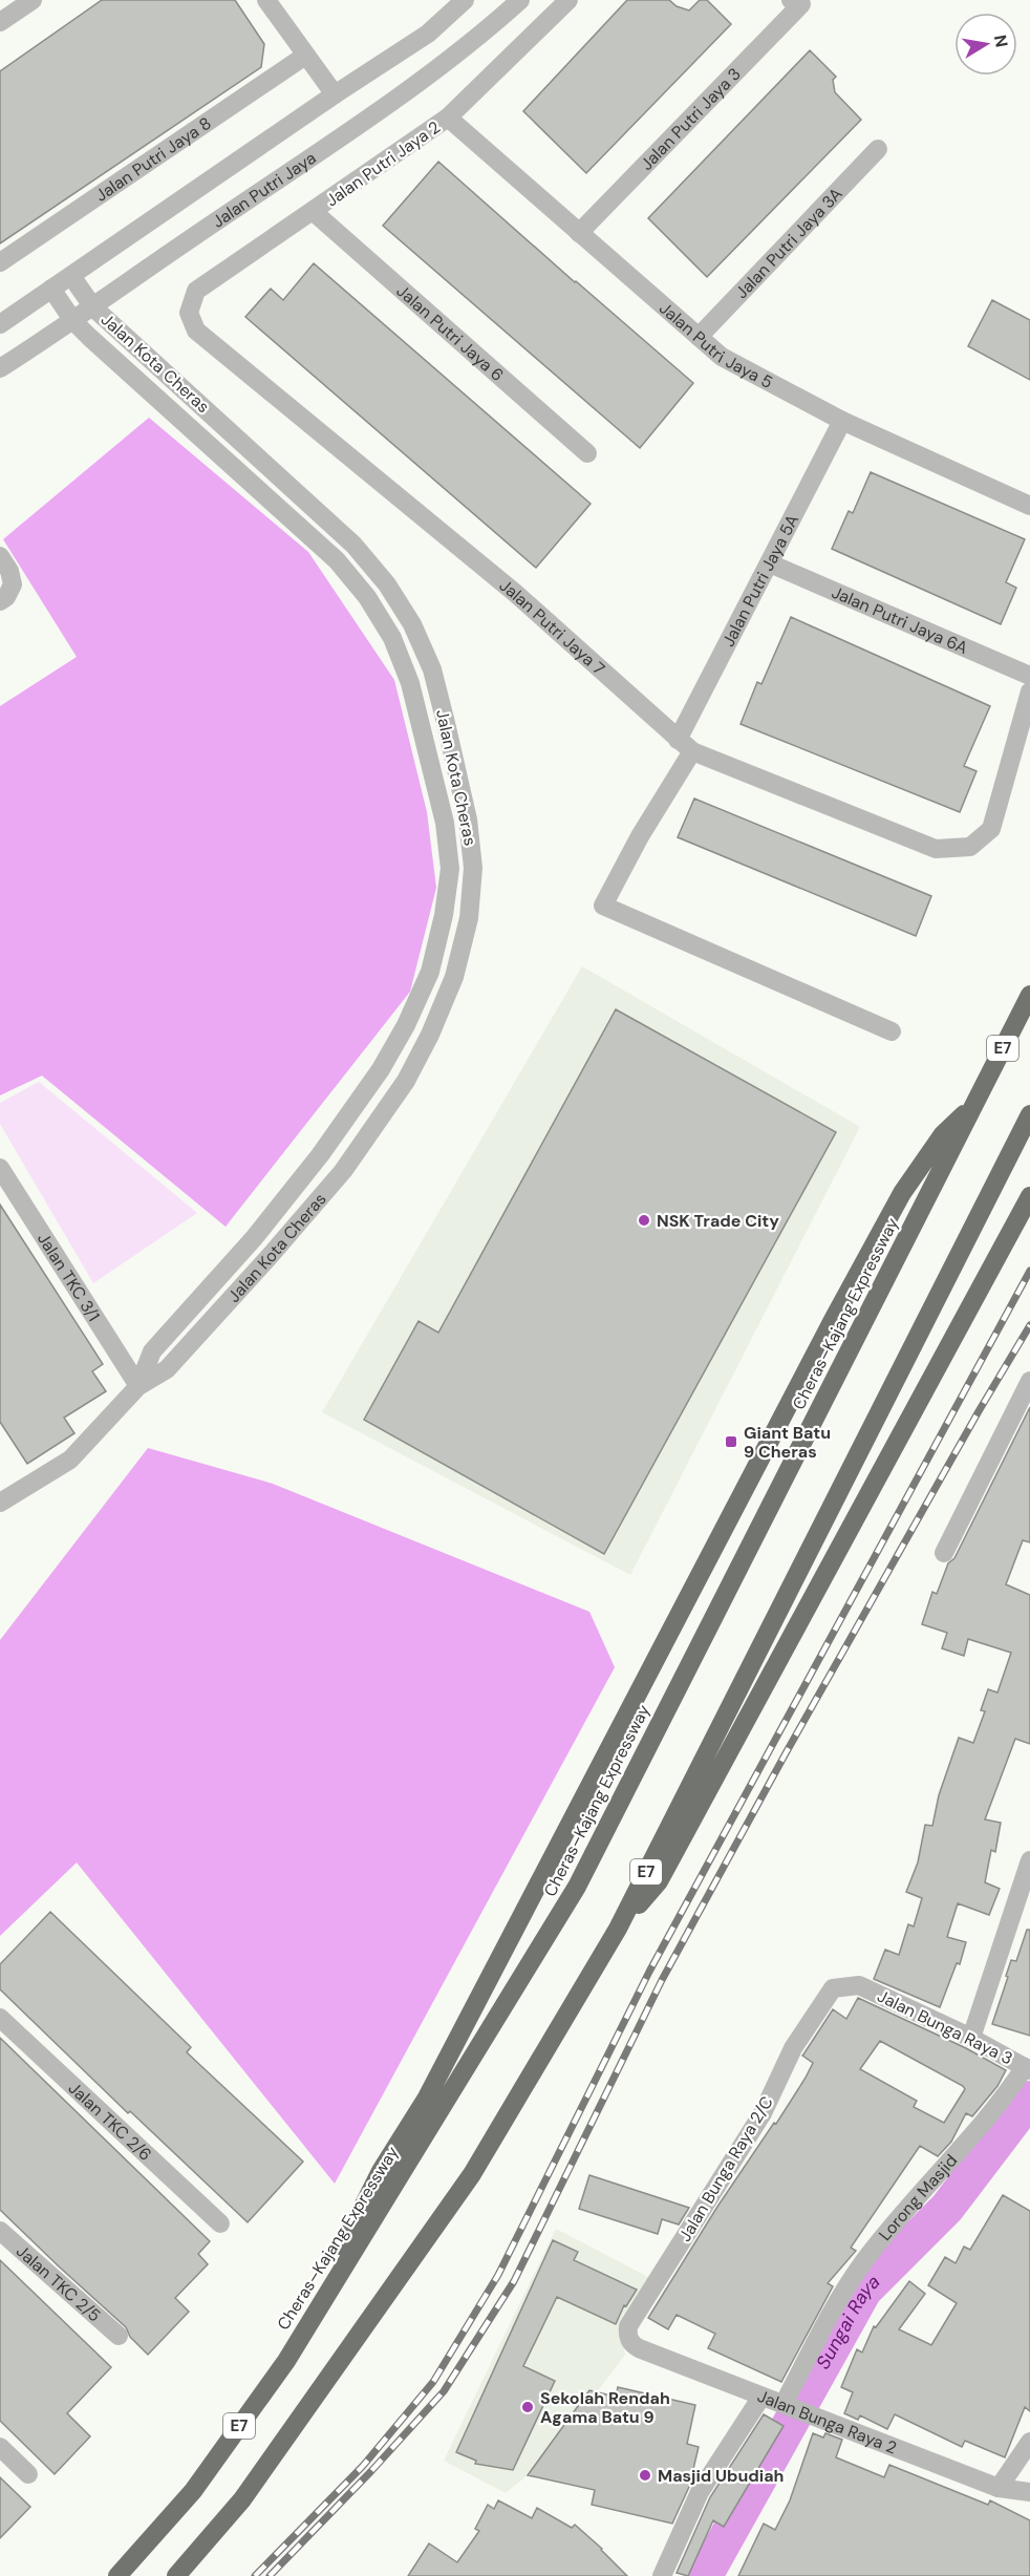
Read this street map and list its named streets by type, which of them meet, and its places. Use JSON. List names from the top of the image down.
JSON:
{
  "streets": {
    "highway": ["E7", "Cheras–Kajang Expressway"],
    "street": [
      "Jalan Putri Jaya 3",
      "Jalan Putri Jaya 8",
      "Jalan Putri Jaya 2",
      "Jalan Putri Jaya",
      "Jalan Putri Jaya 3A",
      "Jalan Putri Jaya 6",
      "Jalan Putri Jaya 5",
      "Jalan Kota Cheras",
      "Jalan Putri Jaya 5A",
      "Jalan Putri Jaya 6A",
      "Jalan Putri Jaya 7",
      "Jalan TKC 3/1",
      "Jalan Bunga Raya 3",
      "Jalan TKC 2/6",
      "Jalan Bunga Raya 2/C",
      "Lorong Masjid",
      "Jalan TKC 2/5",
      "Jalan Bunga Raya 2"
    ]
  },
  "crossings": [
    ["Jalan Putri Jaya 3", "Jalan Putri Jaya 5"],
    ["Jalan Putri Jaya 2", "Jalan Putri Jaya 6"],
    ["Jalan Putri Jaya 2", "Jalan Putri Jaya 5"],
    ["Jalan Putri Jaya 2", "Jalan Putri Jaya 7"],
    ["Jalan Putri Jaya", "Jalan Kota Cheras"],
    ["Jalan Putri Jaya 3A", "Jalan Putri Jaya 5"],
    ["Jalan Putri Jaya 5", "Jalan Putri Jaya 5A"],
    ["Jalan Kota Cheras", "Jalan TKC 3/1"],
    ["Jalan Putri Jaya 5A", "Jalan Putri Jaya 6A"],
    ["Jalan Putri Jaya 5A", "Jalan Putri Jaya 7"],
    ["Jalan Bunga Raya 3", "Jalan Bunga Raya 2/C"],
    ["Jalan Bunga Raya 3", "Lorong Masjid"],
    ["Jalan Bunga Raya 2/C", "Jalan Bunga Raya 2"],
    ["Lorong Masjid", "Jalan Bunga Raya 2"]
  ],
  "water": ["Sungai Raya"],
  "places": {
    "other": ["NSK Trade City", "Sekolah Rendah Agama Batu 9", "Masjid Ubudiah"],
    "transit": ["Giant Batu 9 Cheras"]
  },
  "north": "right"
}
